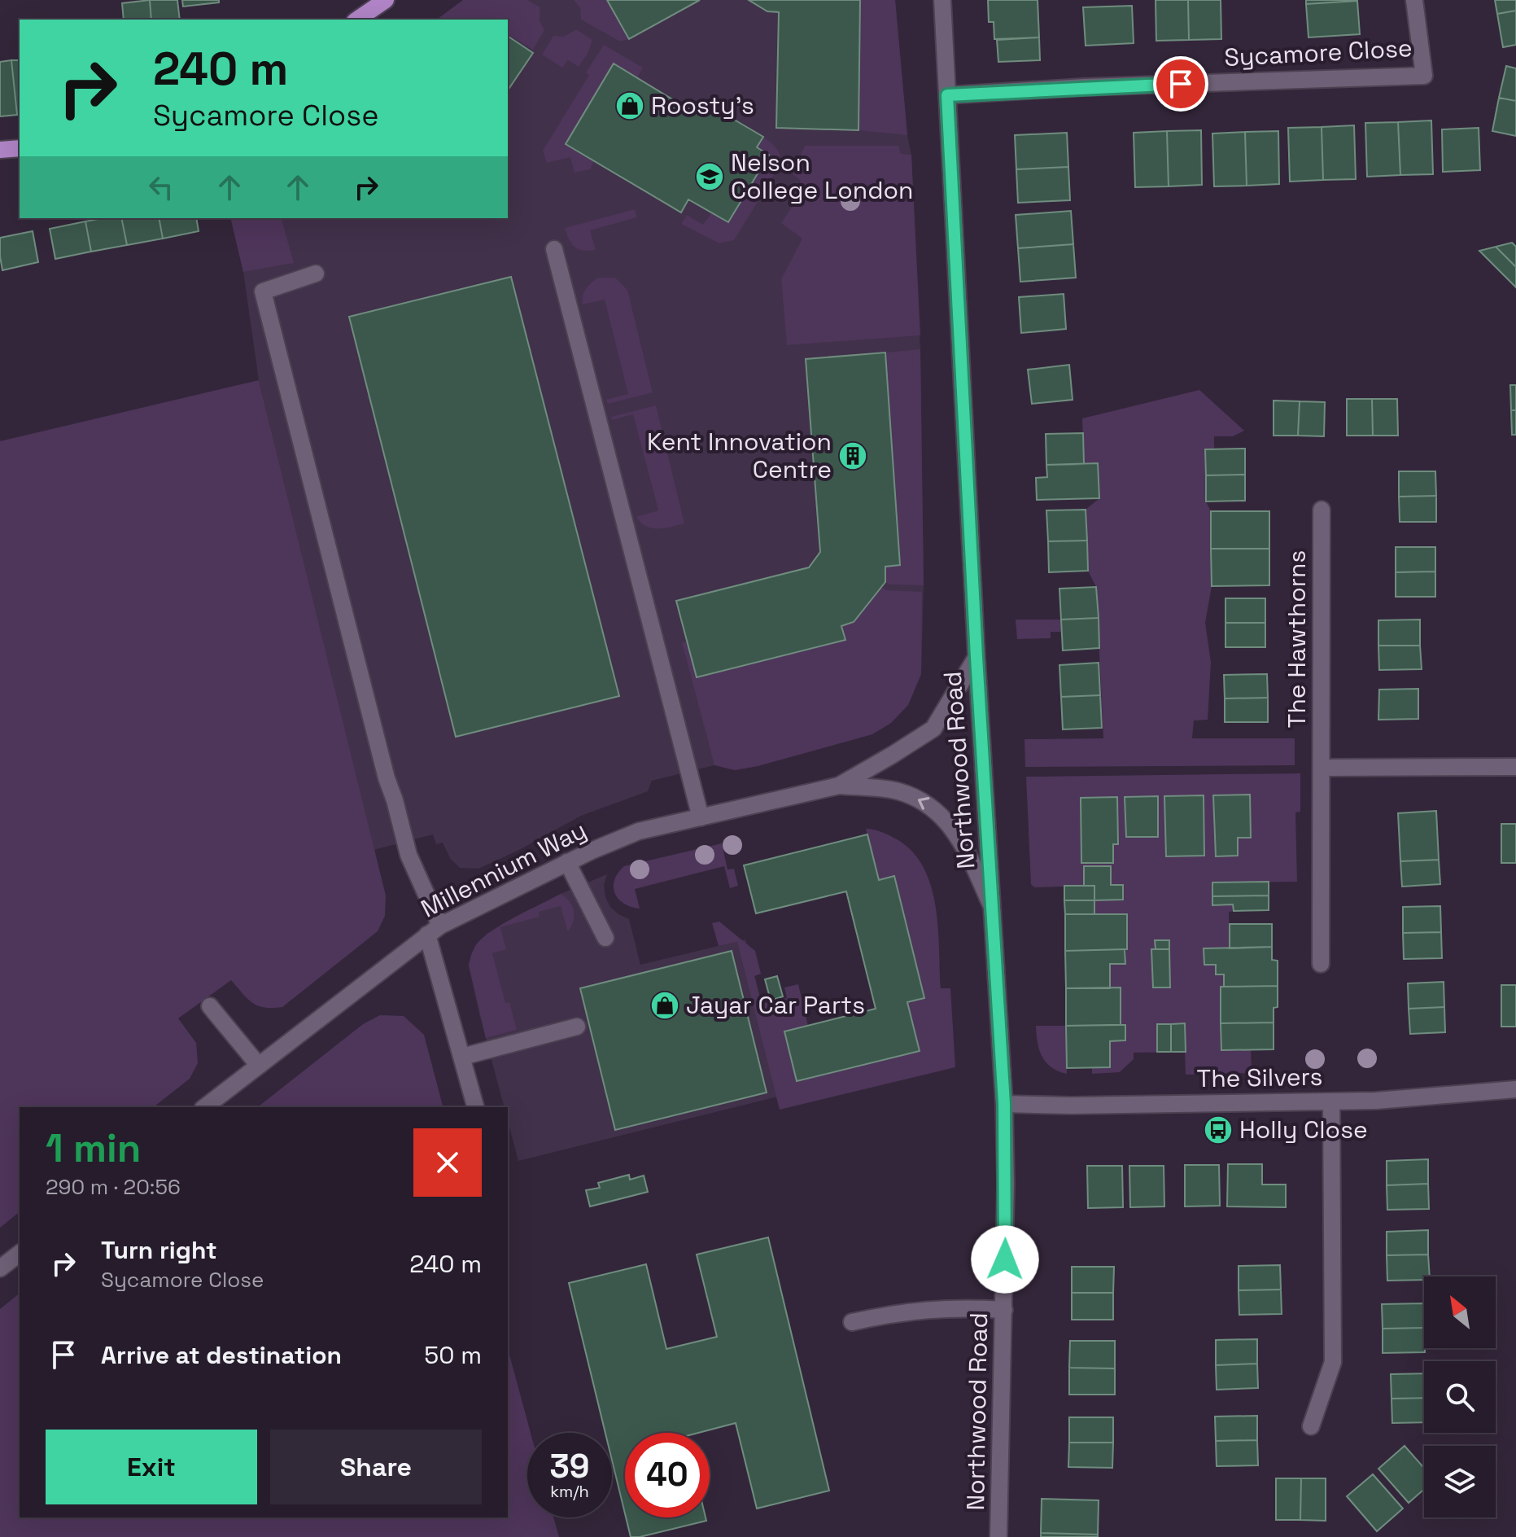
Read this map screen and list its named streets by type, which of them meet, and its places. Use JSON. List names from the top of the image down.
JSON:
{
  "streets": {
    "street": [
      "Sycamore Close",
      "The Hawthorns",
      "Northwood Road",
      "Millennium Way",
      "The Silvers"
    ]
  },
  "crossings": [
    ["Sycamore Close", "Northwood Road"],
    ["Northwood Road", "Millennium Way"],
    ["Northwood Road", "The Silvers"]
  ],
  "places": {
    "shop": ["Roosty's", "Jayar Car Parts"],
    "school or university": ["Nelson College London"],
    "building": ["Kent Innovation Centre"],
    "bus stop": ["Holly Close"]
  },
  "north": "top left",
  "page": {
    "turn": ["240 m", "Sycamore Close"],
    "heading": ["1 min", "290 m · 20:56"],
    "list": [
      {
        "name": "Turn right",
        "note": "Sycamore Close",
        "value": "240 m"
      },
      {
        "name": "Arrive at destination",
        "value": "50 m"
      }
    ],
    "buttons": ["Exit", "Share"],
    "speed": "39 km/h",
    "limit": "40"
  }
}
